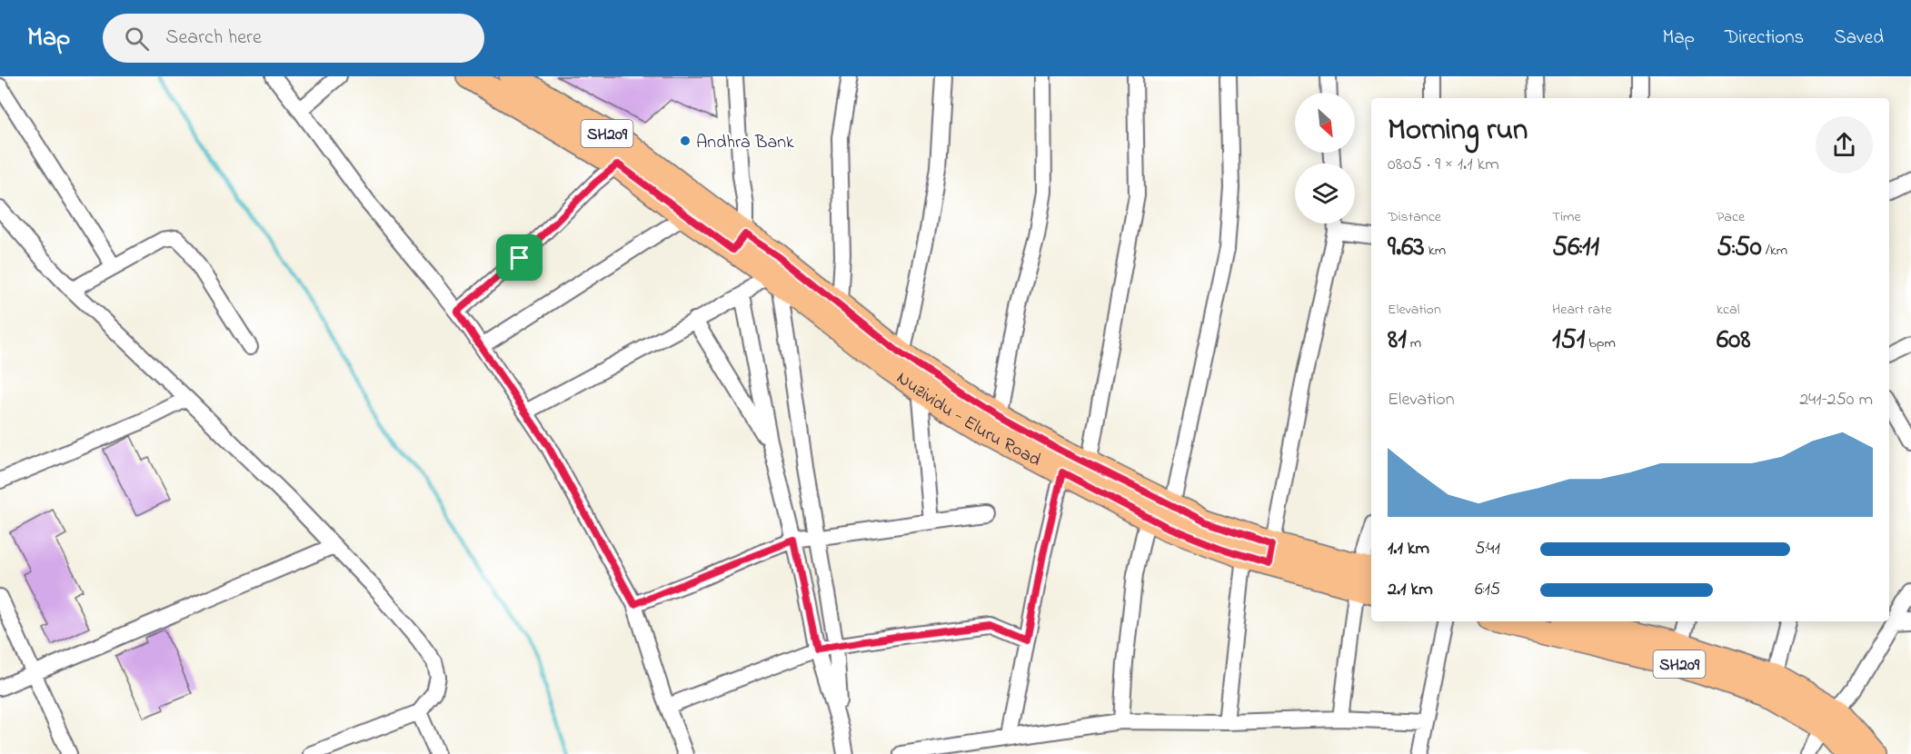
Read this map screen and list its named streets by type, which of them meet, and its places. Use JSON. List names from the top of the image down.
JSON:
{
  "streets": {
    "main road": ["SH209", "Nuzividu - Eluru Road"]
  },
  "places": ["Andhra Bank"],
  "north": "bottom right",
  "page": {
    "header": "Map",
    "search": "Search here",
    "nav": ["Map", "Directions", "Saved"],
    "heading": ["Morning run", "08:05 · 9 × 1.1 km"],
    "stats": [
      ["Distance", "9.63 km"],
      ["Time", "56:11"],
      ["Pace", "5:50 /km"],
      ["Elevation", "81 m"],
      ["Heart rate", "151 bpm"],
      ["kcal", "608"]
    ],
    "chart": ["Elevation", "241–250 m"],
    "list": [
      {
        "name": "1.1 km",
        "note": "5:41"
      },
      {
        "name": "2.1 km",
        "note": "6:15"
      }
    ]
  }
}
